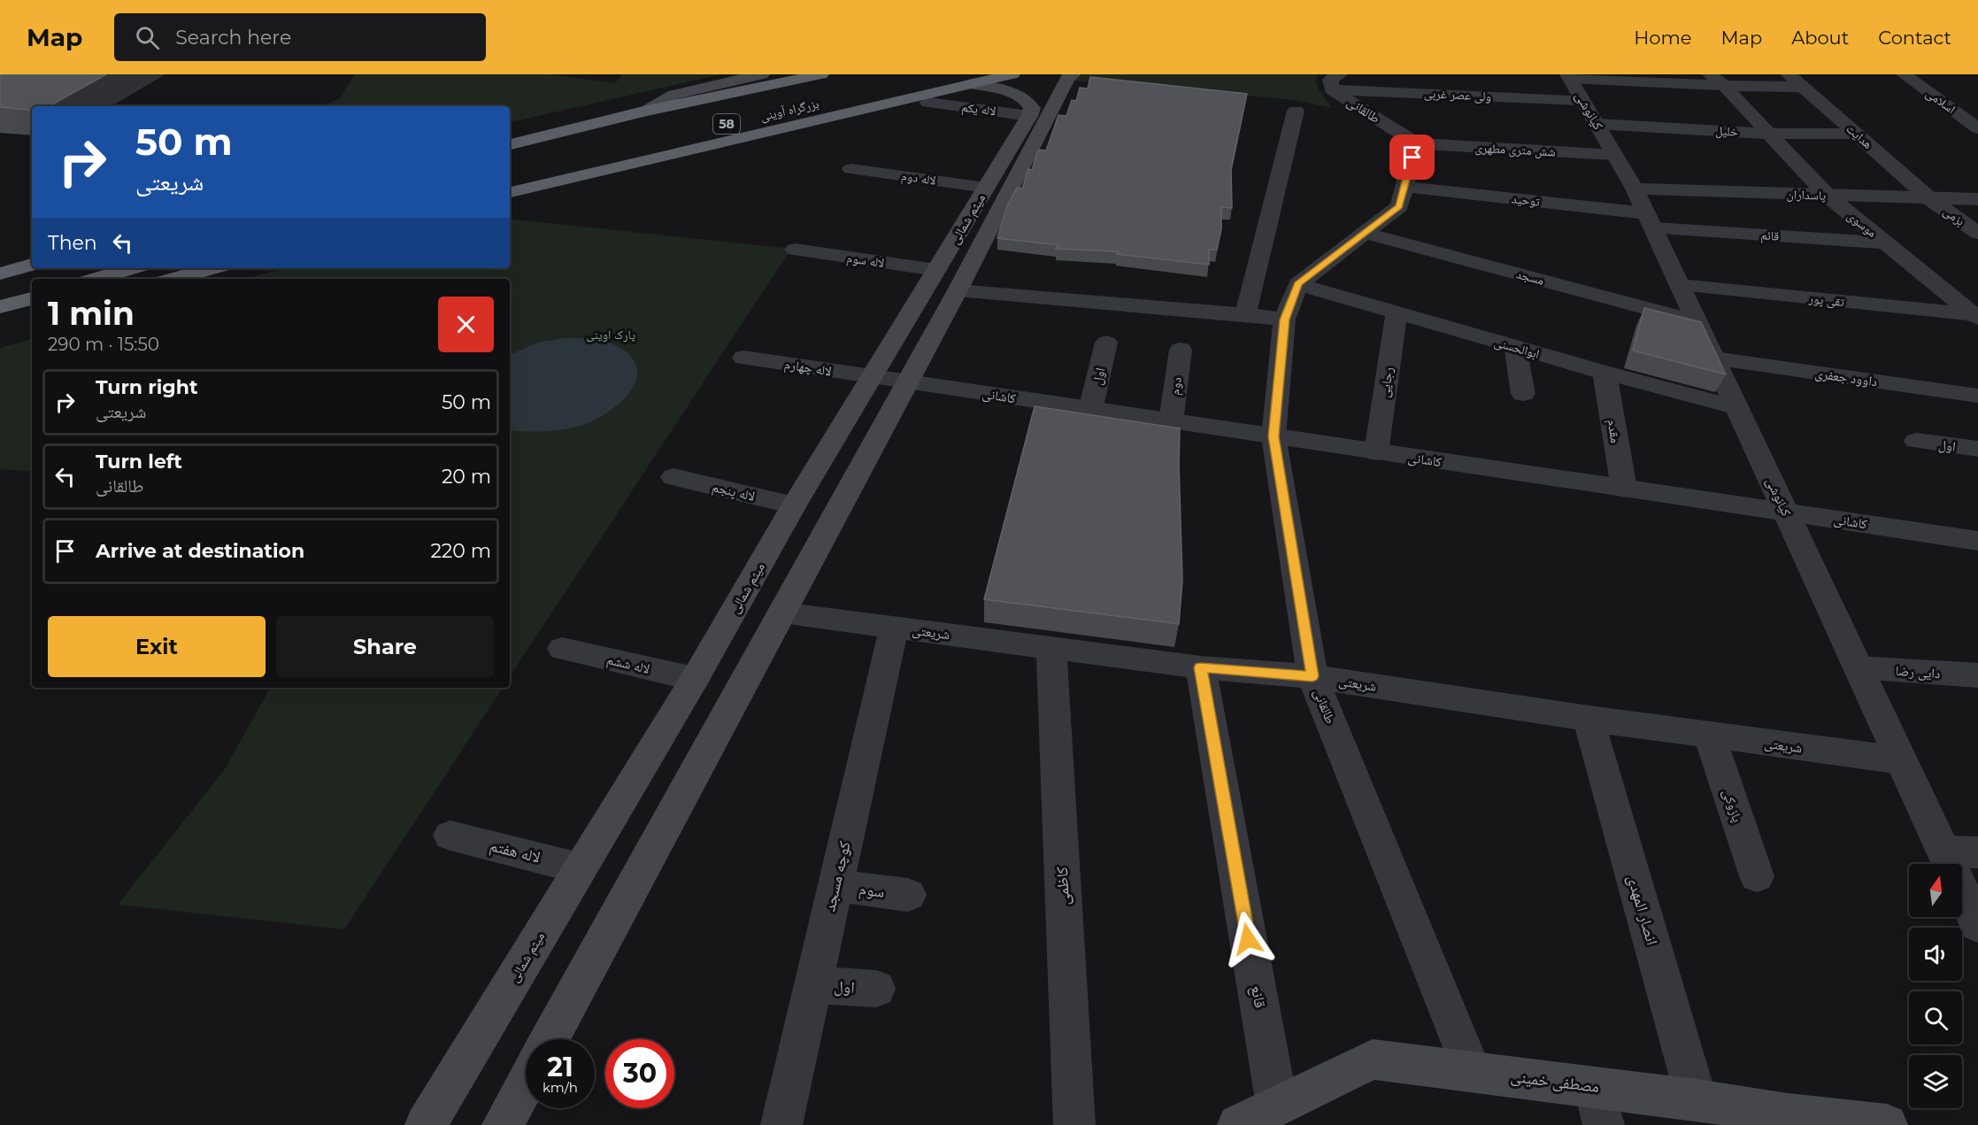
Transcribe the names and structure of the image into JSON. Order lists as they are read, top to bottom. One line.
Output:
{"streets":{"highway":["بزرگراه آوینی","58"],"main road":["میثم شمالی","مصطفی خمینی"],"street":["ولی عصر غربی","اسلامی","لاله یکم","طالقانی","کیانوشی","خلیل","هدایت","شش متری مطهری","لاله دوم","پاسداران","توحید","بزمی","موسوی","قائم","لاله سوم","مسجد","تقی پور","ابوالحسنی","لاله چهارم","اول","داوود جعفری","رجایی","دوم","کاشانی","مقدم","لاله پنجم","شریعتی","لاله ششم","دایی رضا","پازوکی","لاله هفتم","کوچه مسجد","کاظمی","سوم","انصار المهدی","قانع"]},"crossings":[["ولی عصر غربی","طالقانی"],["ولی عصر غربی","کیانوشی"],["لاله یکم","میثم شمالی"],["طالقانی","شش متری مطهری"],["طالقانی","ابوالحسنی"],["طالقانی","کاشانی"],["طالقانی","شریعتی"],["طالقانی","مصطفی خمینی"],["کیانوشی","خلیل"],["کیانوشی","شش متری مطهری"],["کیانوشی","پاسداران"],["کیانوشی","توحید"],["کیانوشی","قائم"],["کیانوشی","مسجد"],["کیانوشی","تقی پور"],["کیانوشی","ابوالحسنی"],["کیانوشی","داوود جعفری"],["کیانوشی","کاشانی"],["کیانوشی","شریعتی"],["کیانوشی","دایی رضا"],["خلیل","هدایت"],["خلیل","موسوی"],["هدایت","پاسداران"],["هدایت","بزمی"],["لاله دوم","میثم شمالی"],["پاسداران","توحید"],["پاسداران","بزمی"],["پاسداران","موسوی"],["پاسداران","قائم"],["توحید","قائم"],["میثم شمالی","لاله سوم"],["میثم شمالی","لاله چهارم"],["میثم شمالی","کاشانی"],["میثم شمالی","لاله پنجم"],["میثم شمالی","شریعتی"],["میثم شمالی","لاله ششم"],["میثم شمالی","لاله هفتم"],["موسوی","قائم"],["موسوی","تقی پور"],["ابوالحسنی","رجایی"],["ابوالحسنی","مقدم"],["لاله چهارم","کاشانی"],["اول","کاشانی"],["اول","کوچه مسجد"],["رجایی","کاشانی"],["دوم","کاشانی"],["کاشانی","مقدم"],["شریعتی","پازوکی"],["شریعتی","کوچه مسجد"],["شریعتی","کاظمی"],["شریعتی","انصار المهدی"],["شریعتی","قانع"],["کوچه مسجد","سوم"],["انصار المهدی","مصطفی خمینی"],["قانع","مصطفی خمینی"]],"parks":["پارک اوینی"],"north":"top","page":{"header":"Map","search":"Search here","nav":["Home","Map","About","Contact"],"turn":["50 m","شریعتی"],"then":"Then","heading":["1 min","290 m · 15:50"],"list":[{"name":"Turn right","note":"شریعتی","value":"50 m"},{"name":"Turn left","note":"طالقانی","value":"20 m"},{"name":"Arrive at destination","value":"220 m"}],"buttons":["Exit","Share"],"speed":"21 km/h","limit":"30"}}
